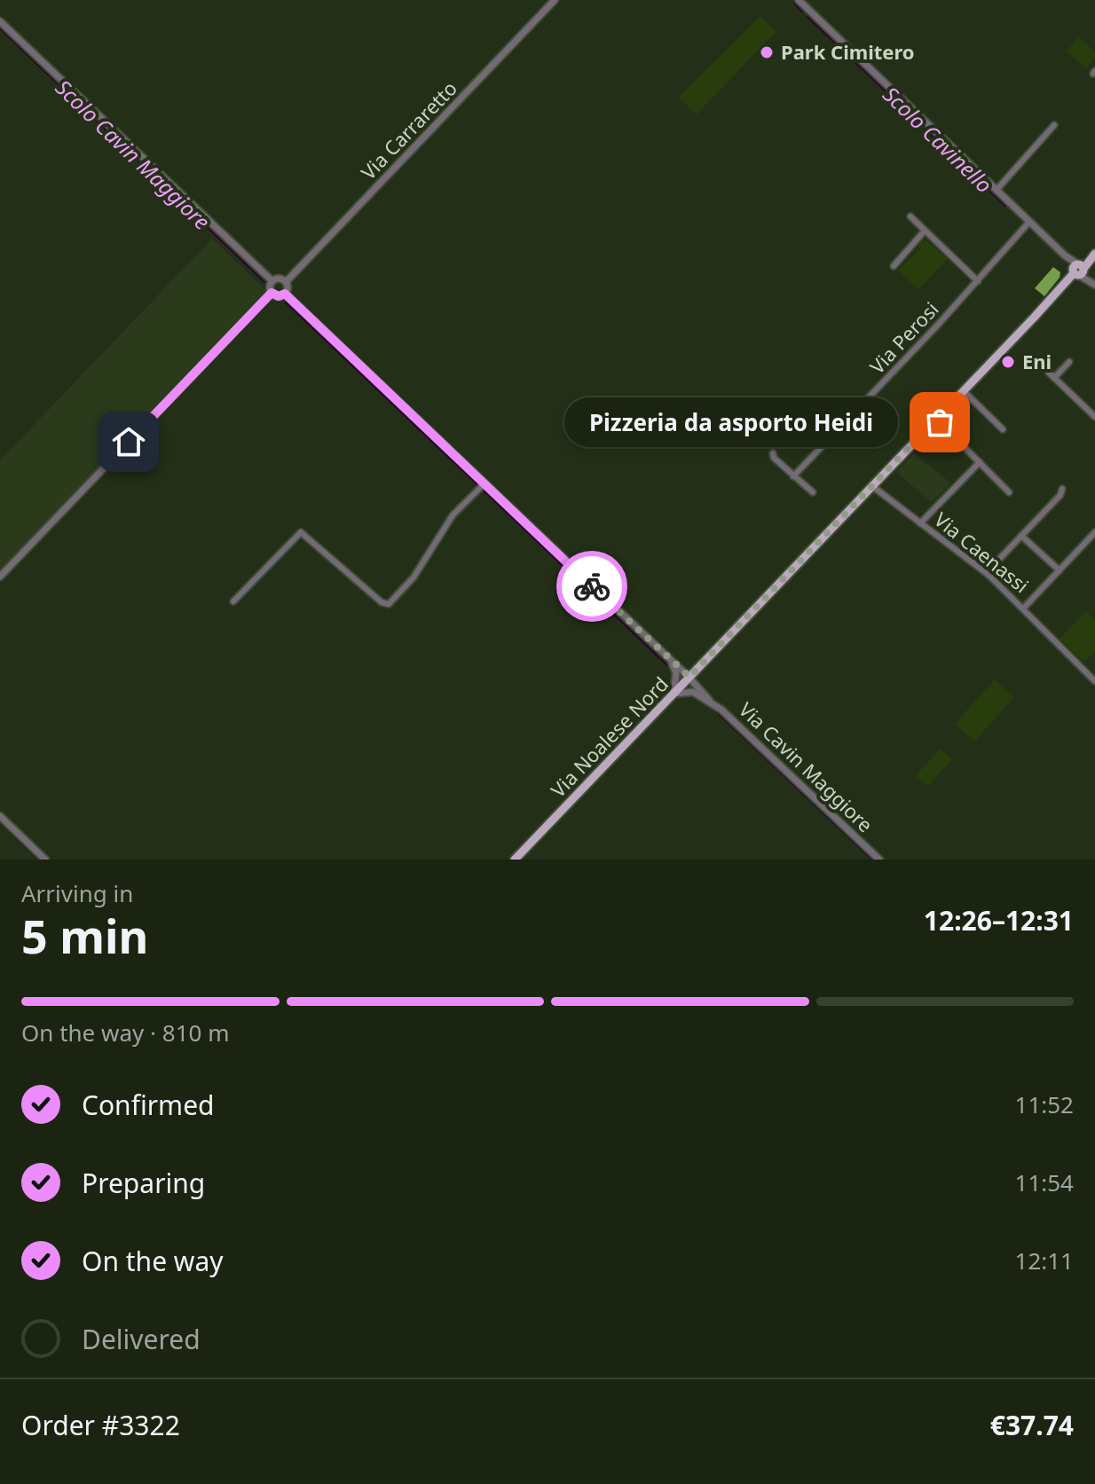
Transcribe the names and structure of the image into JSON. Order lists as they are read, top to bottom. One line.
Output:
{"streets":{"main road":["Via Noalese Nord"],"street":["Via Carraretto","Via Perosi","Via Caenassi","Via Cavin Maggiore"]},"crossings":[["Via Carraretto","Via Cavin Maggiore"],["Via Caenassi","Via Noalese Nord"],["Via Noalese Nord","Via Cavin Maggiore"]],"water":["Scolo Cavinello","Scolo Cavin Maggiore"],"places":["Park Cimitero","Eni","Pizzeria da asporto Heidi"],"page":{"bubble":"Pizzeria da asporto Heidi","heading":["5 min","Arriving in","12:26–12:31"],"panel":["Order #3322","€37.74"],"bar":"On the way · 810 m","list":[["Confirmed","11:52"],["Preparing","11:54"],["On the way","12:11"],"Delivered"]}}
